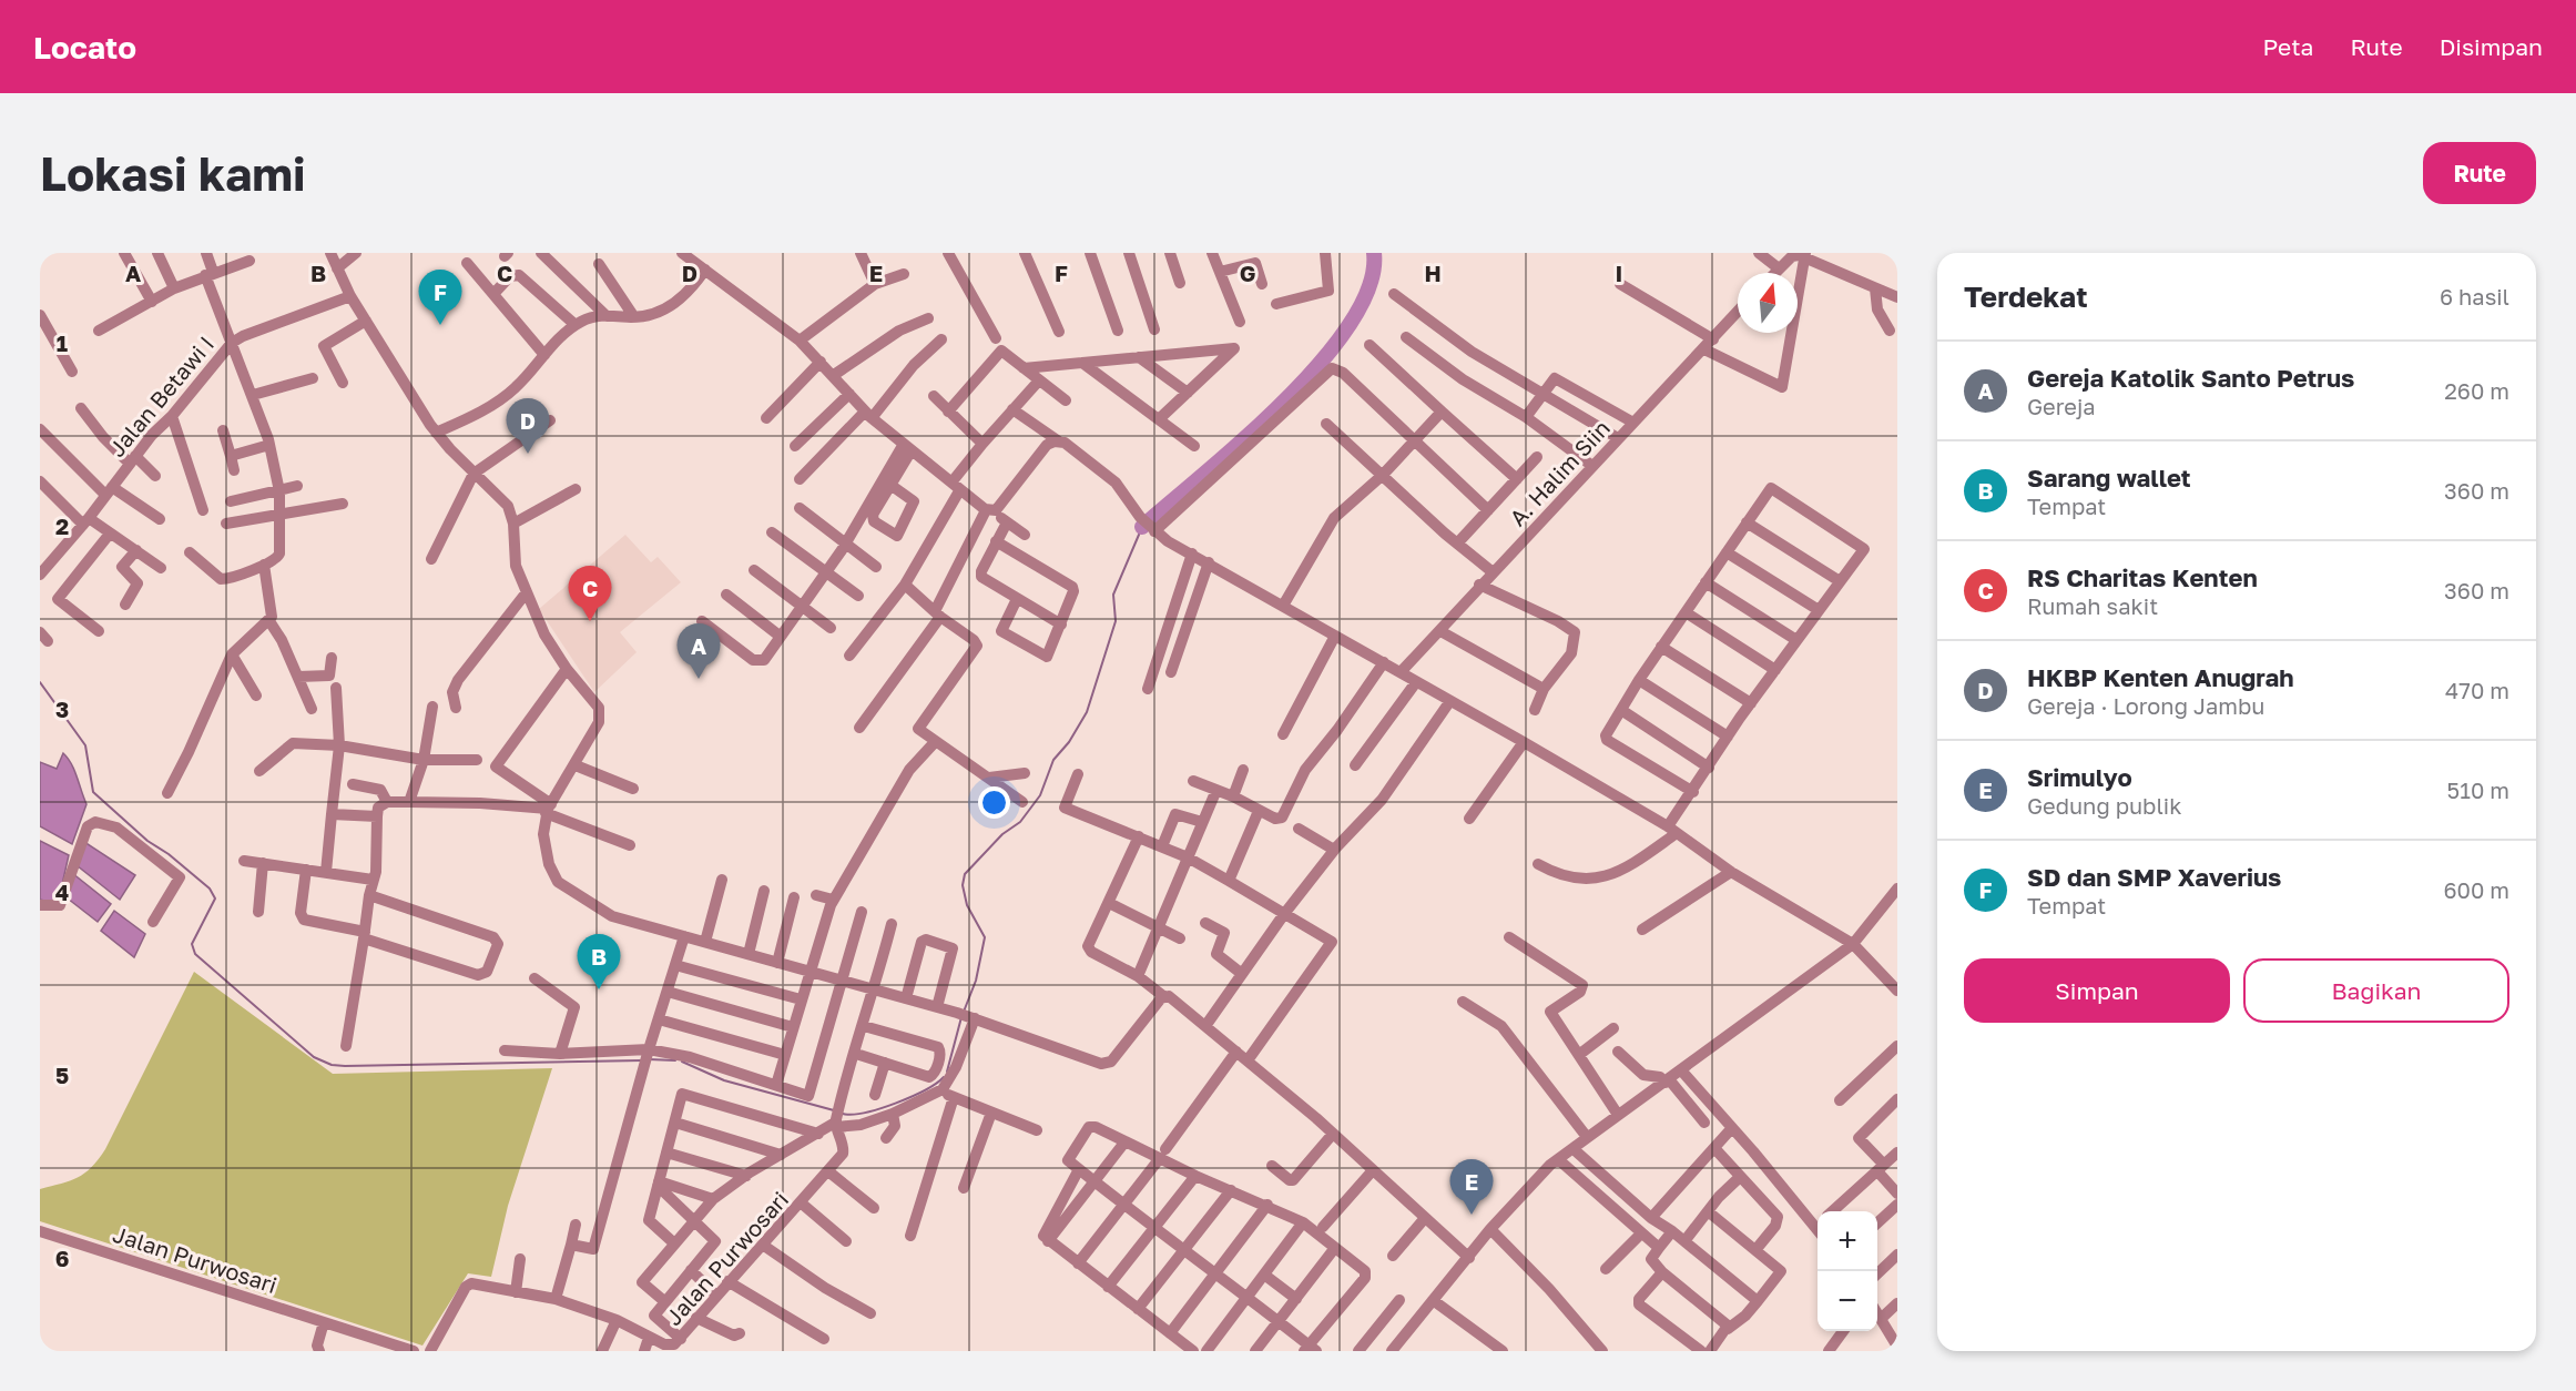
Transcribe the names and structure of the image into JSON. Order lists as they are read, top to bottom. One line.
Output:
{"streets":{"street":["Jalan Betawi I","A. Halim Siin","Jalan Purwosari"]},"north":"top","page":{"header":"Locato","nav":["Peta","Rute","Disimpan"],"buttons":["Rute",["Simpan","Bagikan"]],"title":"Lokasi kami","heading":["Terdekat","6 hasil"],"pins":["F","D","C","A","B","E"],"list":[{"mark":"A","name":"Gereja Katolik Santo Petrus","note":"Gereja","value":"260 m"},{"mark":"B","name":"Sarang wallet","note":"Tempat","value":"360 m"},{"mark":"C","name":"RS Charitas Kenten","note":"Rumah sakit","value":"360 m"},{"mark":"D","name":"HKBP Kenten Anugrah","note":"Gereja · Lorong Jambu","value":"470 m"},{"mark":"E","name":"Srimulyo","note":"Gedung publik","value":"510 m"},{"mark":"F","name":"SD dan SMP Xaverius","note":"Tempat","value":"600 m"}],"map_buttons":["+","−"]},"grid":{"columns":["A","B","C","D","E","F","G","H","I"],"rows":["1","2","3","4","5","6"]}}
